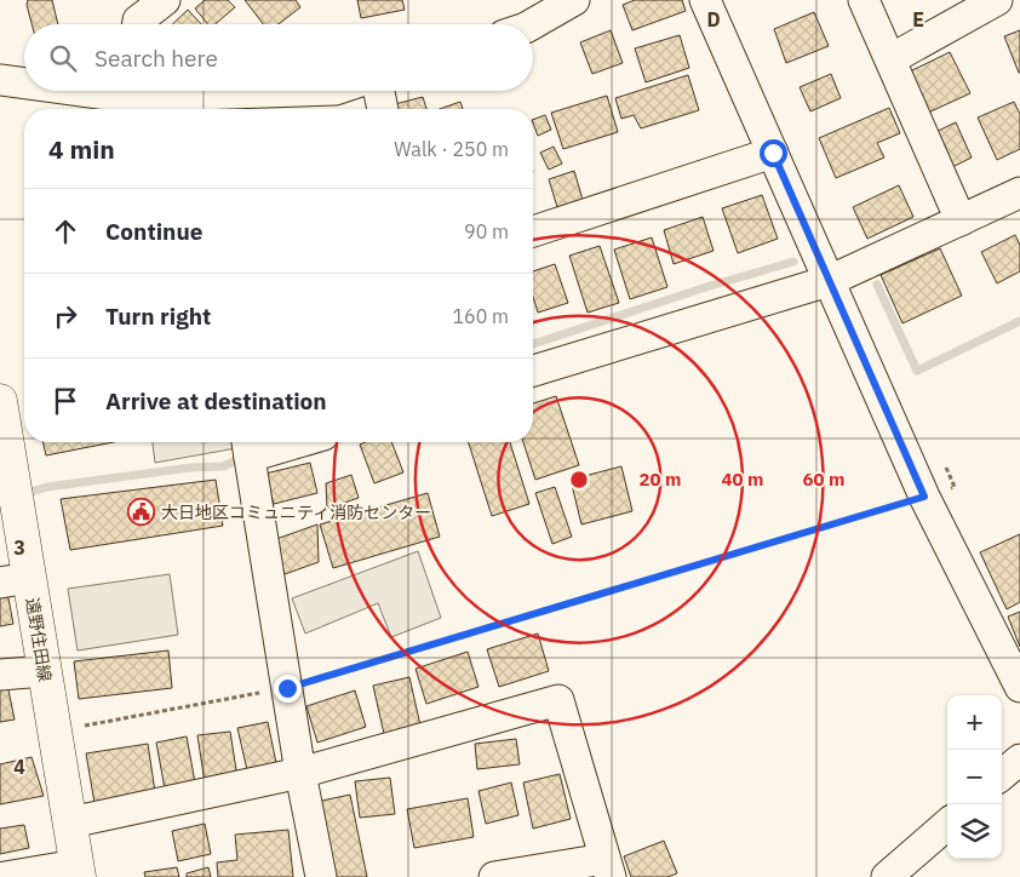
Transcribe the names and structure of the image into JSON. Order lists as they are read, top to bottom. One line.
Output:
{"streets":{"main road":["遠野住田線"]},"places":{"public building":["大日地区コミュニティ消防センター"]},"page":{"search":"Search here","heading":["4 min","Walk · 250 m"],"list":[["Continue","90 m"],["Turn right","160 m"],"Arrive at destination"],"map_buttons":["+","−"]},"grid":{"columns":["D","E"],"rows":["3","4"]},"rings":["20 m","40 m","60 m"]}
